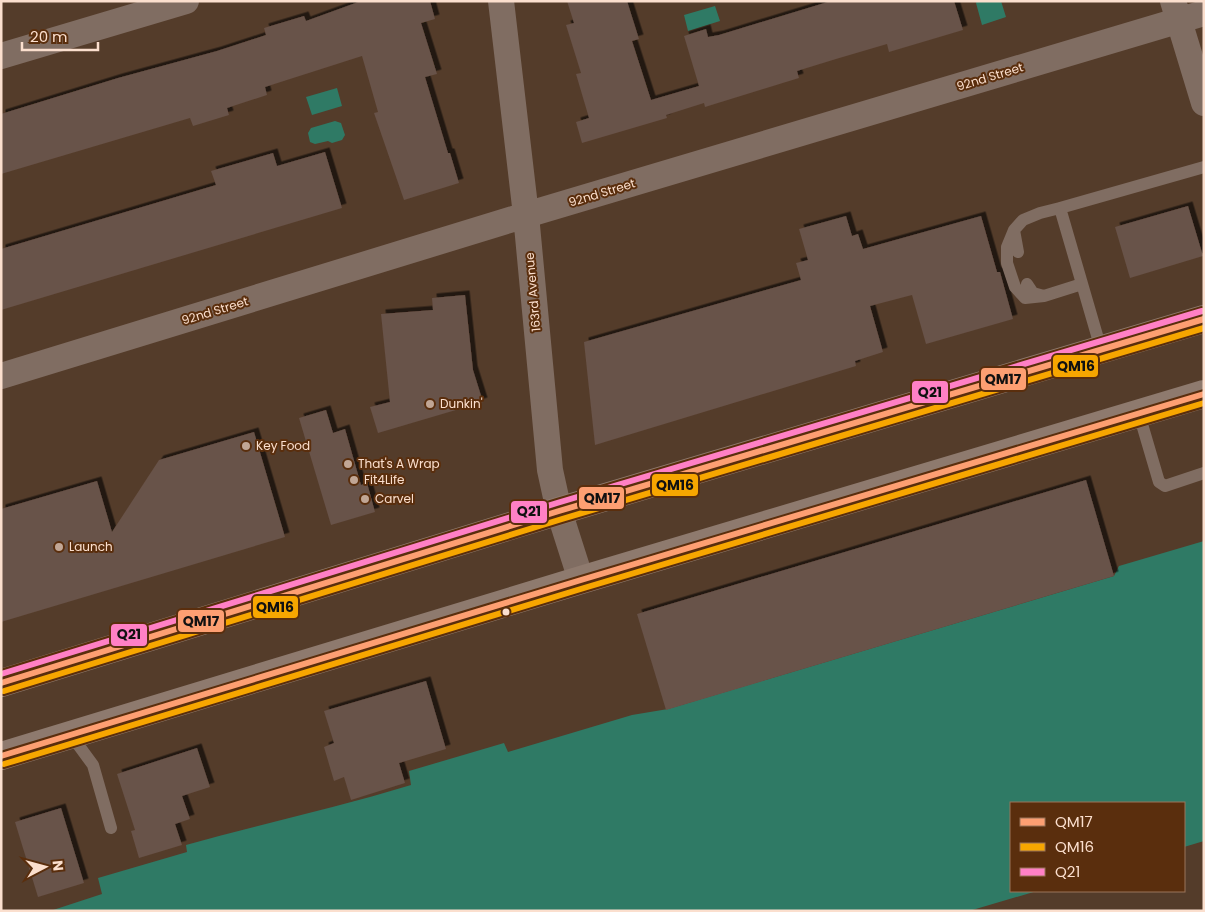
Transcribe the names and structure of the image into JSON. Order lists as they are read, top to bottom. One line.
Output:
{"streets":{"street":["92nd Street","163rd Avenue"]},"crossings":[["92nd Street","163rd Avenue"]],"places":["Dunkin'","Key Food","That's A Wrap","Fit4Life","Carvel","Launch"],"lines":["transit line Q21","transit line QM17","transit line QM16"],"legend":["QM17","QM16","Q21"],"scale_bar":"20 m","north":"right"}
